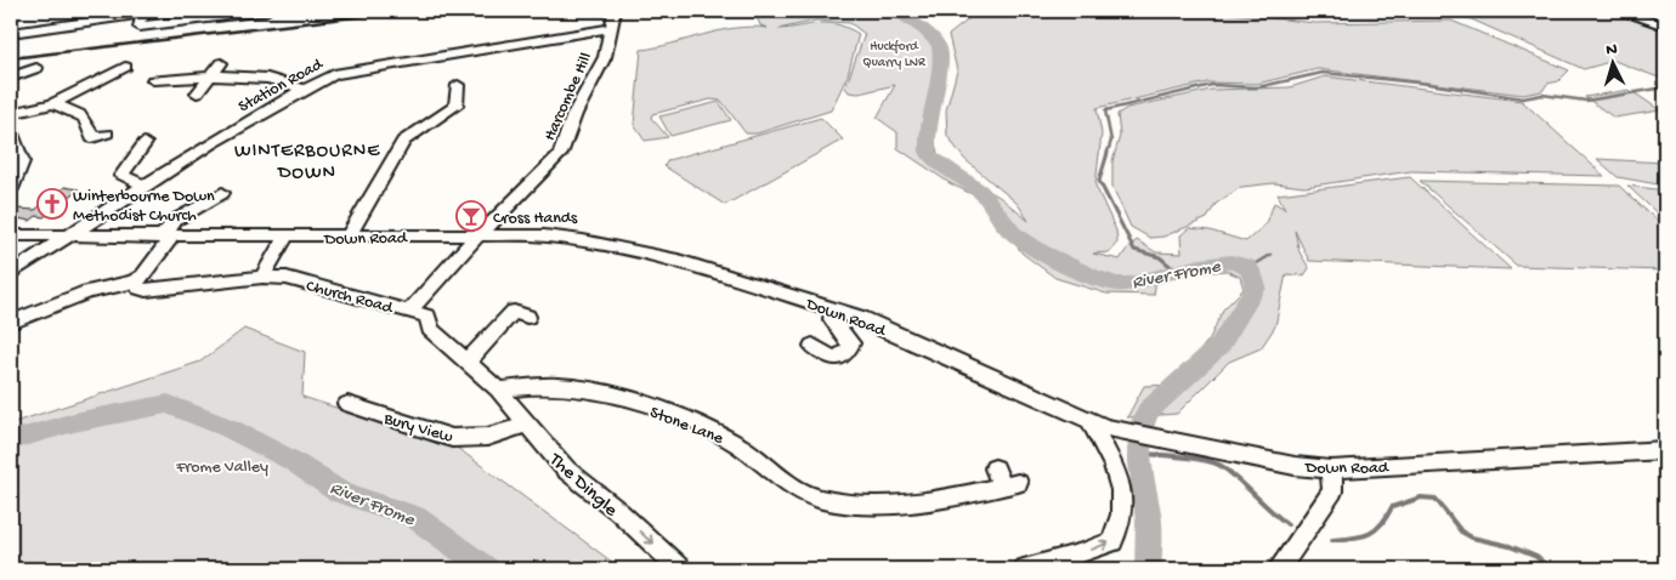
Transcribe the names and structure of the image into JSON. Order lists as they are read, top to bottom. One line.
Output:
{"streets":{"street":["Station Road","Harcombe Hill","Down Road","Church Road","Stone Lane","Bury View","The Dingle"]},"crossings":[["Station Road","Harcombe Hill"],["Station Road","Down Road"],["Harcombe Hill","Down Road"],["Harcombe Hill","Church Road"],["Down Road","Church Road"],["Stone Lane","The Dingle"],["Bury View","The Dingle"]],"one_way":["The Dingle"],"districts":["WINTERBOURNE DOWN"],"water":["River Frome"],"parks":["Huckford Quarry LNR","Frome Valley"],"places":{"church":["Winterbourne Down Methodist Church"],"bar":["Cross Hands"]},"north":"top"}
